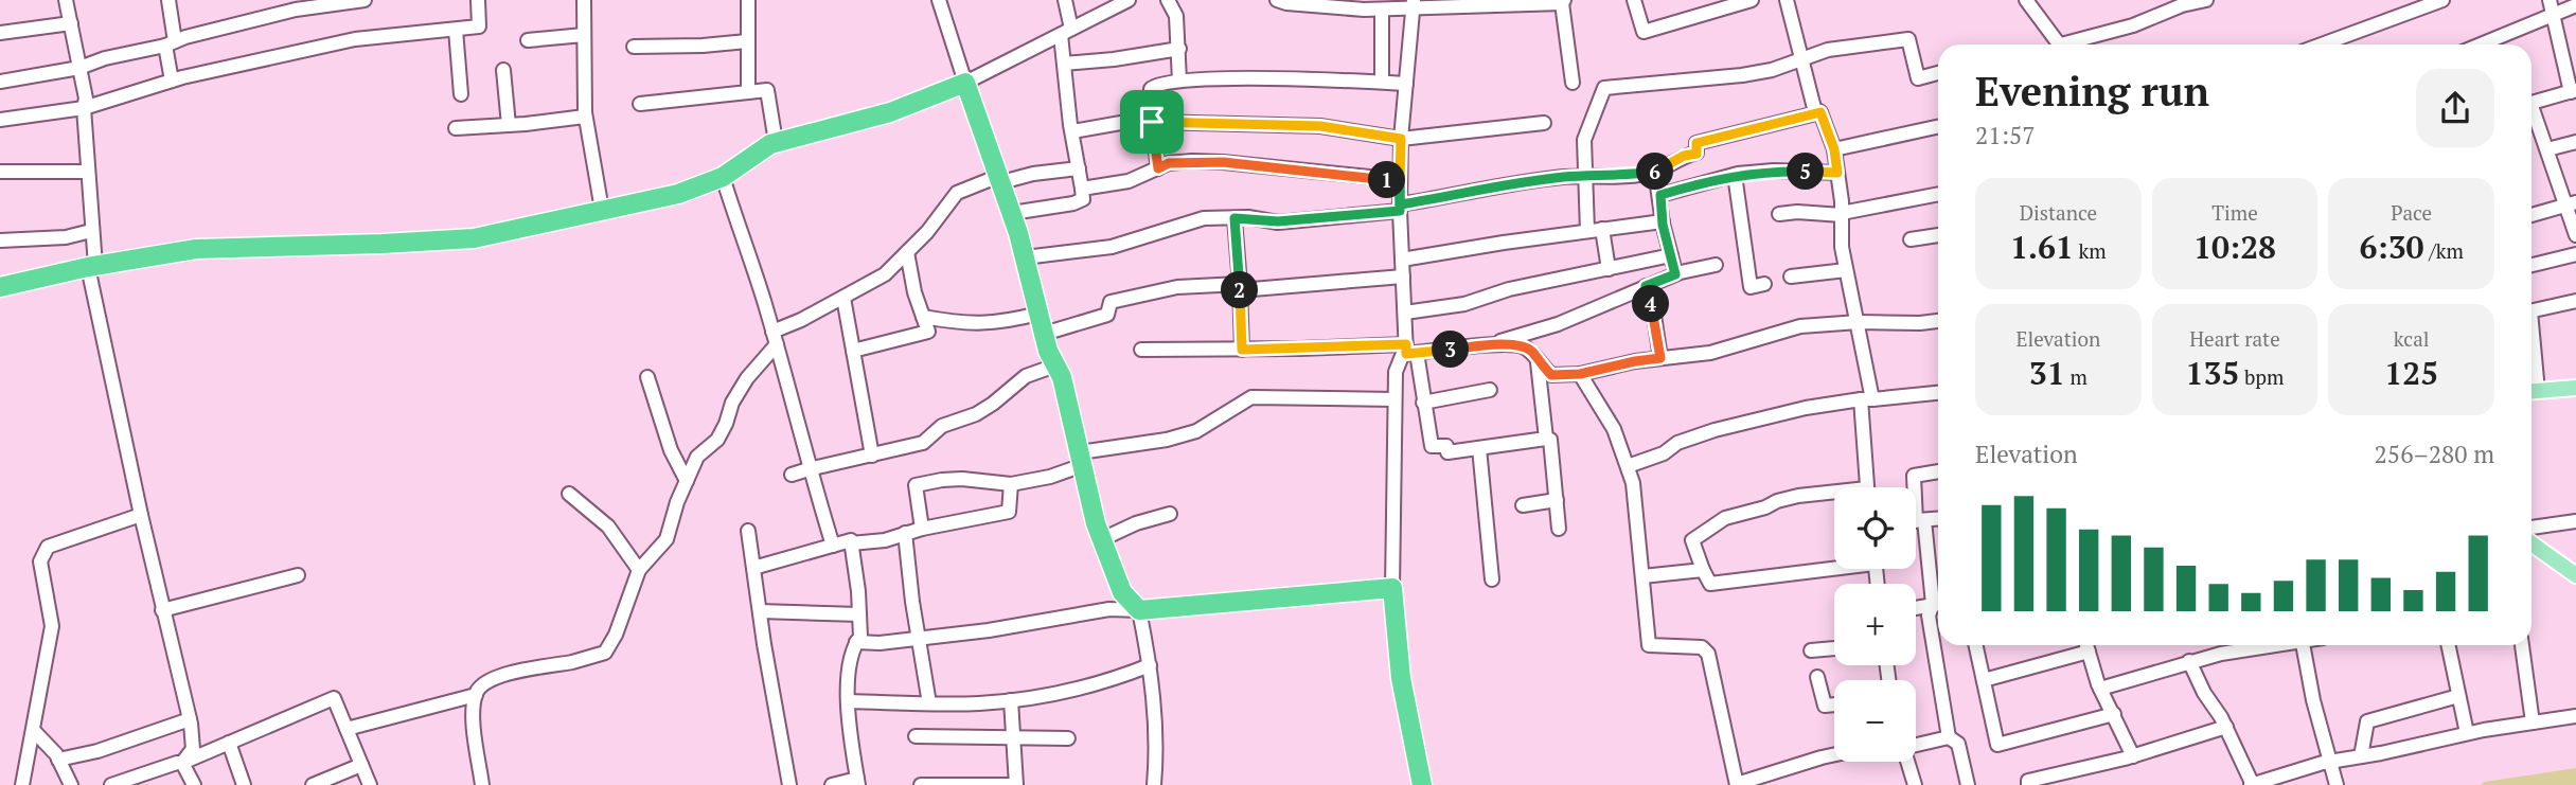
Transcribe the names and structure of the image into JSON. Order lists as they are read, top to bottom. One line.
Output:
{"page":{"heading":["Evening run","21:57"],"pins":["5","6","1","2","4","3"],"stats":[["Distance","1.61 km"],["Time","10:28"],["Pace","6:30 /km"],["Elevation","31 m"],["Heart rate","135 bpm"],["kcal","125"]],"chart":["Elevation","256–280 m"],"map_buttons":["+","−"]}}
